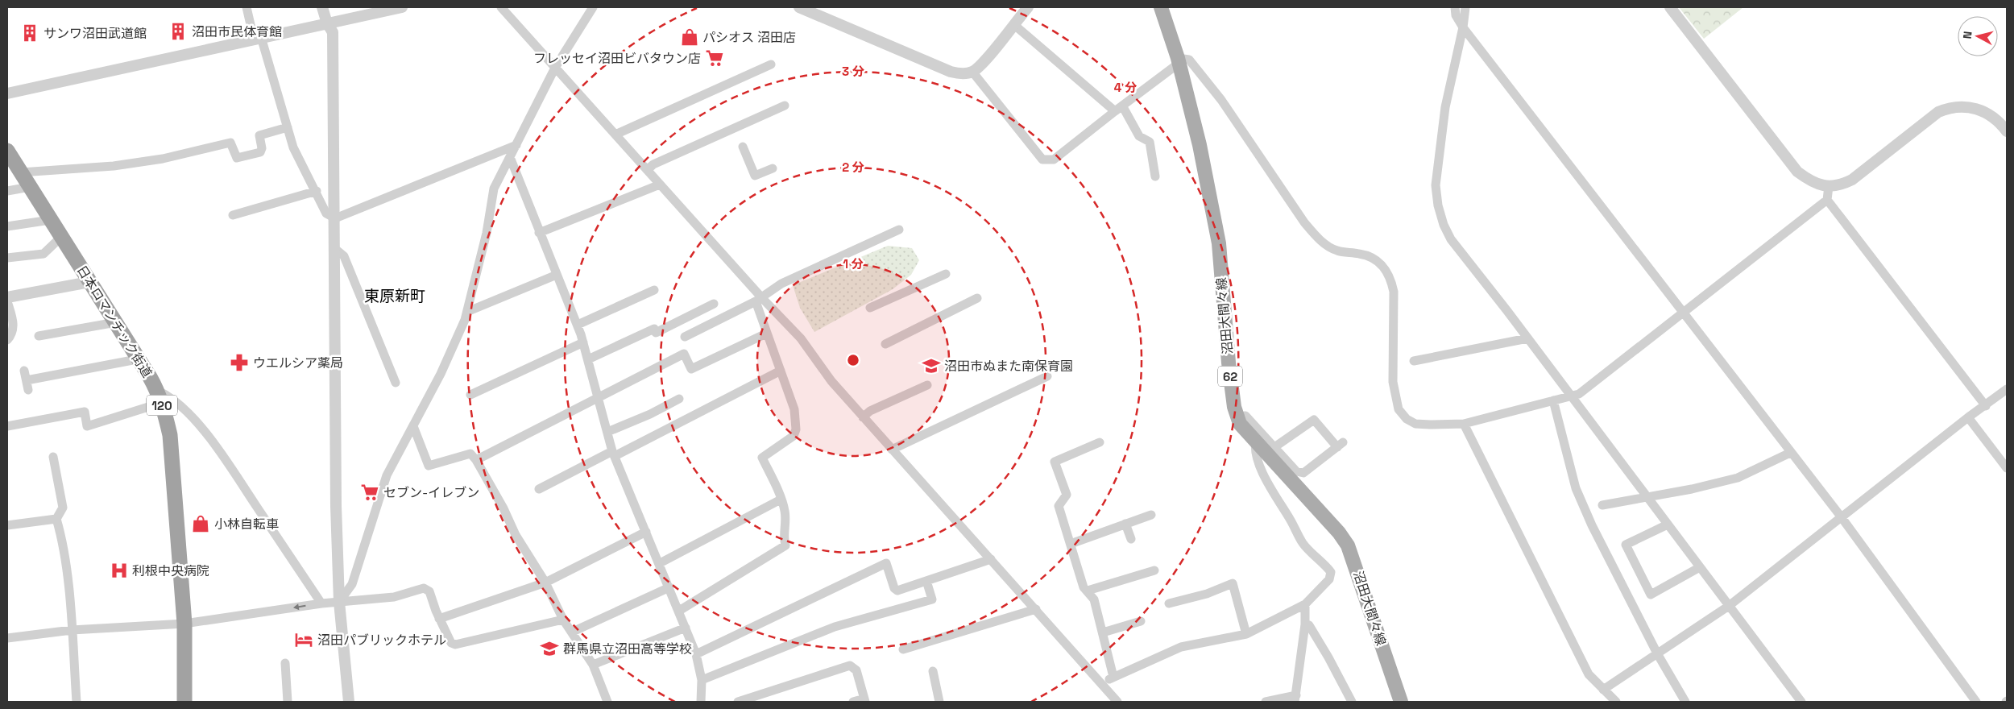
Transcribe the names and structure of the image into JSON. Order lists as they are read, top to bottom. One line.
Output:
{"streets":{"highway":["日本ロマンチック街道","120"],"main road":["沼田大間々線","62"]},"districts":["東原新町"],"places":{"building":["沼田市民体育館","サンワ沼田武道館"],"shop":["パシオス 沼田店","小林自転車"],"supermarket":["フレッセイ沼田ビバタウン店","セブン-イレブン"],"pharmacy":["ウエルシア薬局"],"school or university":["沼田市ぬまた南保育園","群馬県立沼田高等学校"],"hospital":["利根中央病院"],"hotel":["沼田パブリックホテル"]},"north":"left","rings":["3 分","4 分","2 分","1 分"]}
